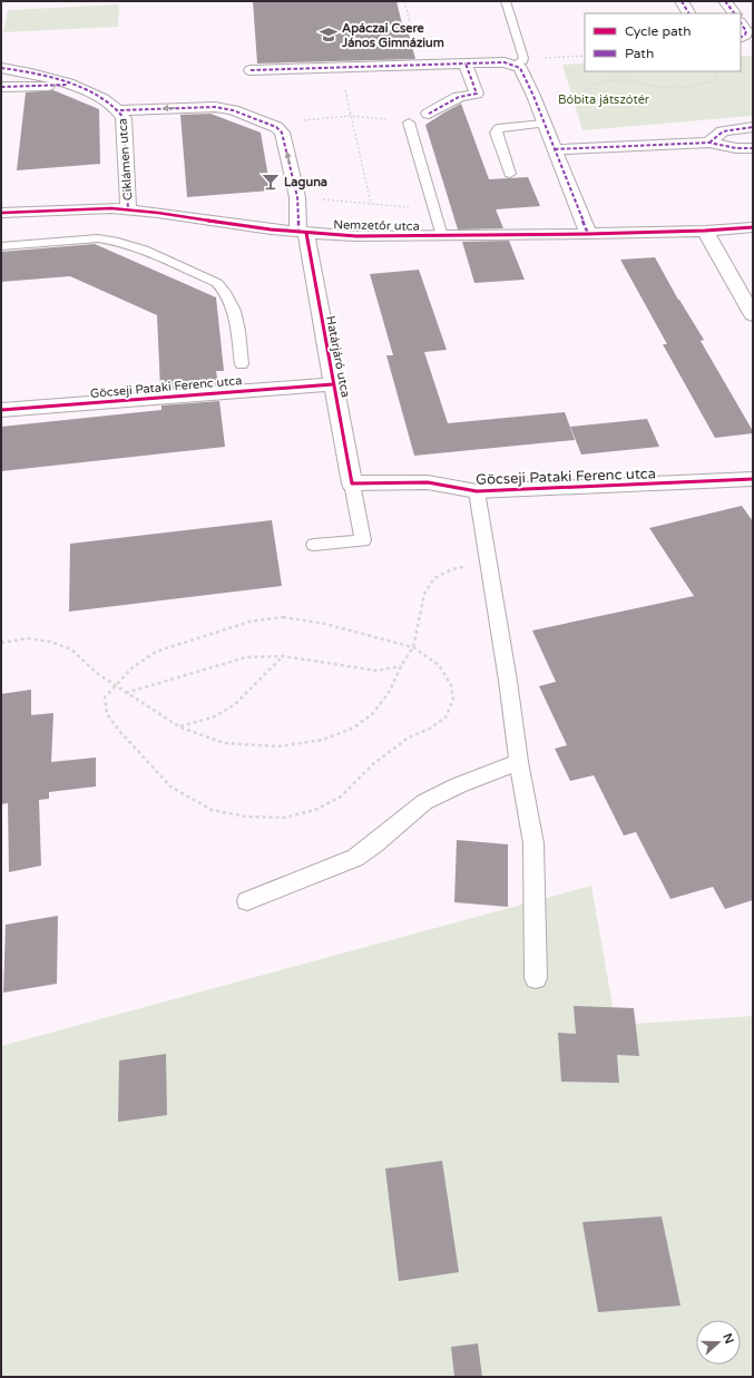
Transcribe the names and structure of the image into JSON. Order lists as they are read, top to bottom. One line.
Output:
{"streets":{"street":["Ciklámen utca","Nemzetőr utca","Határjáró utca","Göcseji Pataki Ferenc utca"]},"crossings":[["Ciklámen utca","Nemzetőr utca"],["Nemzetőr utca","Határjáró utca"],["Határjáró utca","Göcseji Pataki Ferenc utca"]],"parks":["Bóbita játszótér"],"places":{"school or university":["Apáczai Csere János Gimnázium"],"bar":["Laguna"]},"legend":["Cycle path","Path"],"north":"right"}
